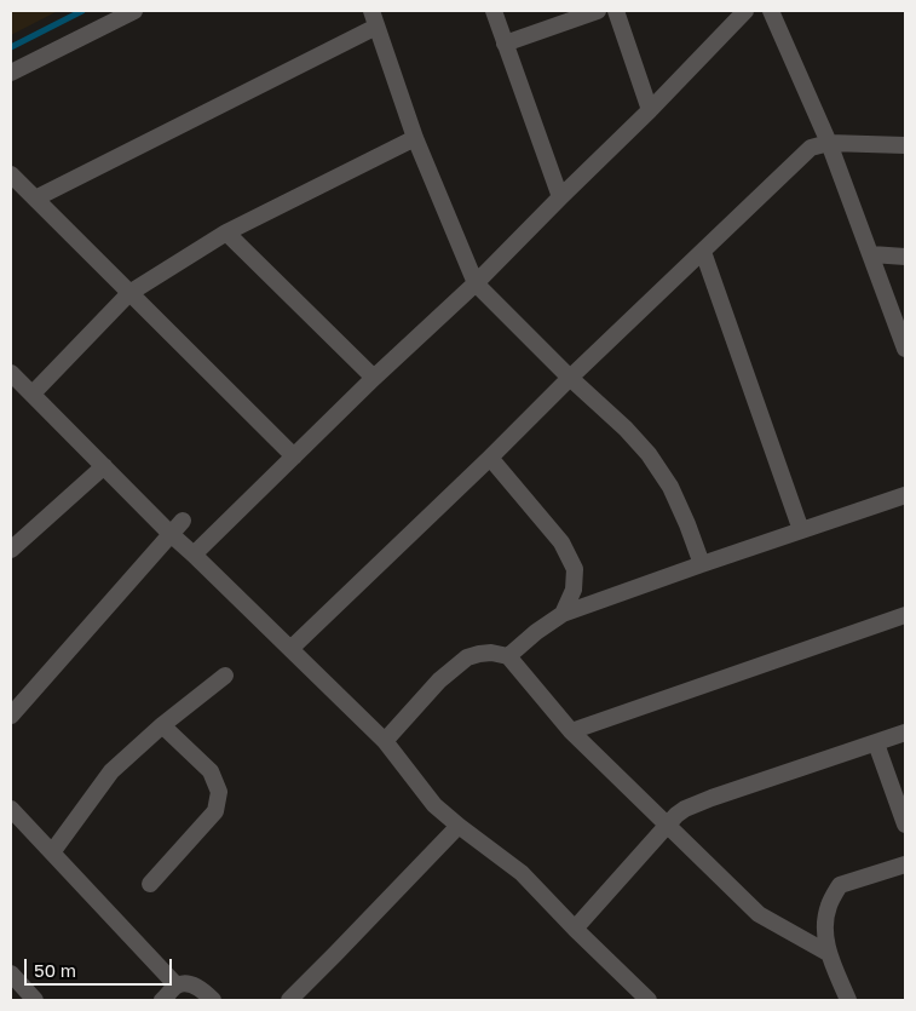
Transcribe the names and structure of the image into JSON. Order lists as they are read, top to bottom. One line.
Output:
{"scale_bar":"50 m"}
